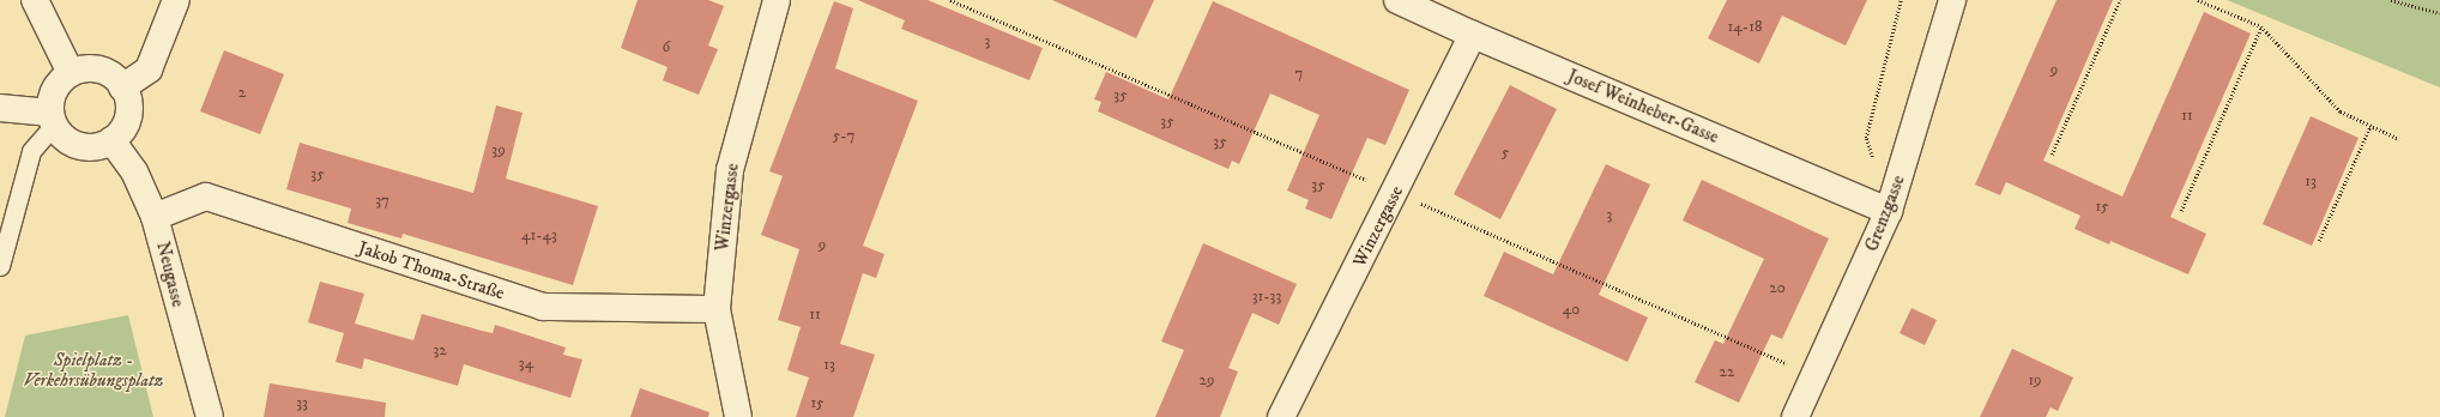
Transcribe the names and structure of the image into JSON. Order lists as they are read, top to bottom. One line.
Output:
{"streets":{"street":["Josef Weinheber-Gasse","Winzergasse","Grenzgasse","Jakob Thoma-Straße","Neugasse"]},"crossings":[["Josef Weinheber-Gasse","Winzergasse"],["Josef Weinheber-Gasse","Grenzgasse"],["Winzergasse","Jakob Thoma-Straße"],["Jakob Thoma-Straße","Neugasse"]],"parks":["Spielplatz - Verkehrsübungsplatz"],"house_numbers":["14-18","3","6","9","7","2","35","11","35","5-7","35","39","5","35","13","35","37","15","3","41-43","9","20","31-33","40","11","32","34","13","22","29","19","33","15"]}
